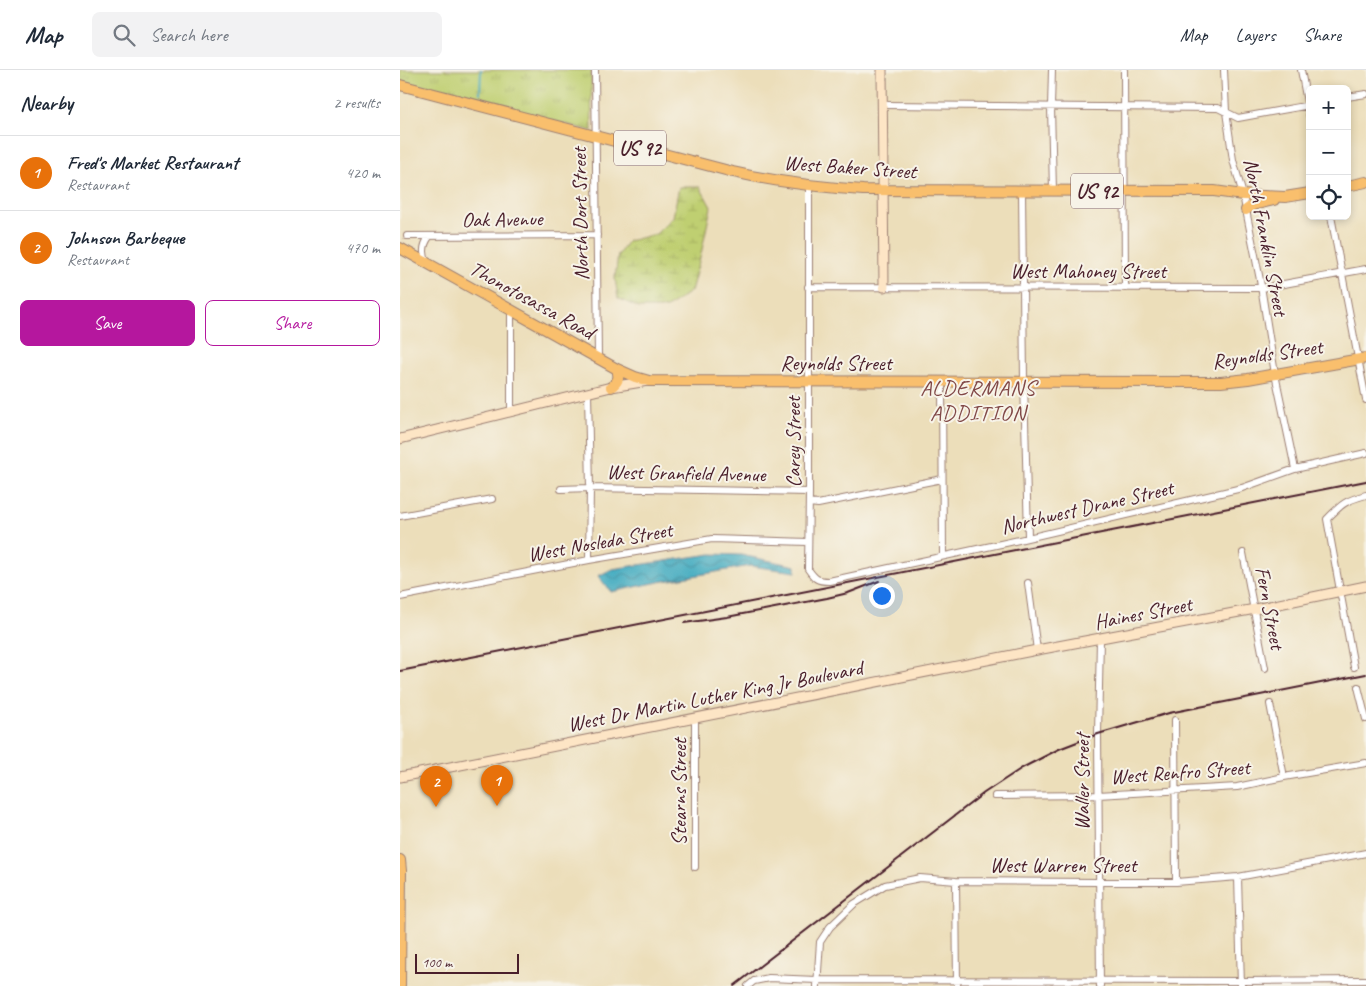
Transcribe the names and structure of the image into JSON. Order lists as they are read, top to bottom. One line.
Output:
{"streets":{"main road":["US 92","West Baker Street","Thonotosassa Road","Reynolds Street"],"street":["North Dort Street","Oak Avenue","North Franklin Street","West Mahoney Street","Carey Street","West Granfield Avenue","Northwest Drane Street","West Nosleda Street","Fern Street","Haines Street","West Dr Martin Luther King Jr Boulevard","West Renfro Street","Waller Street","Stearns Street","West Warren Street"]},"crossings":[["US 92","West Baker Street"],["US 92","North Franklin Street"],["West Baker Street","North Dort Street"],["West Baker Street","North Franklin Street"],["West Baker Street","Carey Street"],["North Dort Street","Oak Avenue"],["North Dort Street","Thonotosassa Road"],["North Franklin Street","West Mahoney Street"],["North Franklin Street","Reynolds Street"],["North Franklin Street","Northwest Drane Street"],["West Mahoney Street","Carey Street"],["Thonotosassa Road","Reynolds Street"],["Reynolds Street","Carey Street"],["Carey Street","West Granfield Avenue"],["Carey Street","Northwest Drane Street"],["Carey Street","West Nosleda Street"],["Fern Street","Haines Street"],["Haines Street","West Dr Martin Luther King Jr Boulevard"],["Haines Street","Waller Street"],["West Dr Martin Luther King Jr Boulevard","Stearns Street"],["West Renfro Street","Waller Street"],["Waller Street","West Warren Street"]],"districts":["ALDERMANS ADDITION"],"scale_bar":"100 m","page":{"header":"Map","search":"Search here","nav":["Map","Layers","Share"],"heading":["Nearby","2 results"],"map_buttons":["+","−"],"list":[{"mark":"1","name":"Fred's Market Restaurant","note":"Restaurant","value":"420 m"},{"mark":"2","name":"Johnson Barbeque","note":"Restaurant","value":"470 m"}],"buttons":["Save","Share"],"pins":["1","2"],"scale":"100 m"}}
